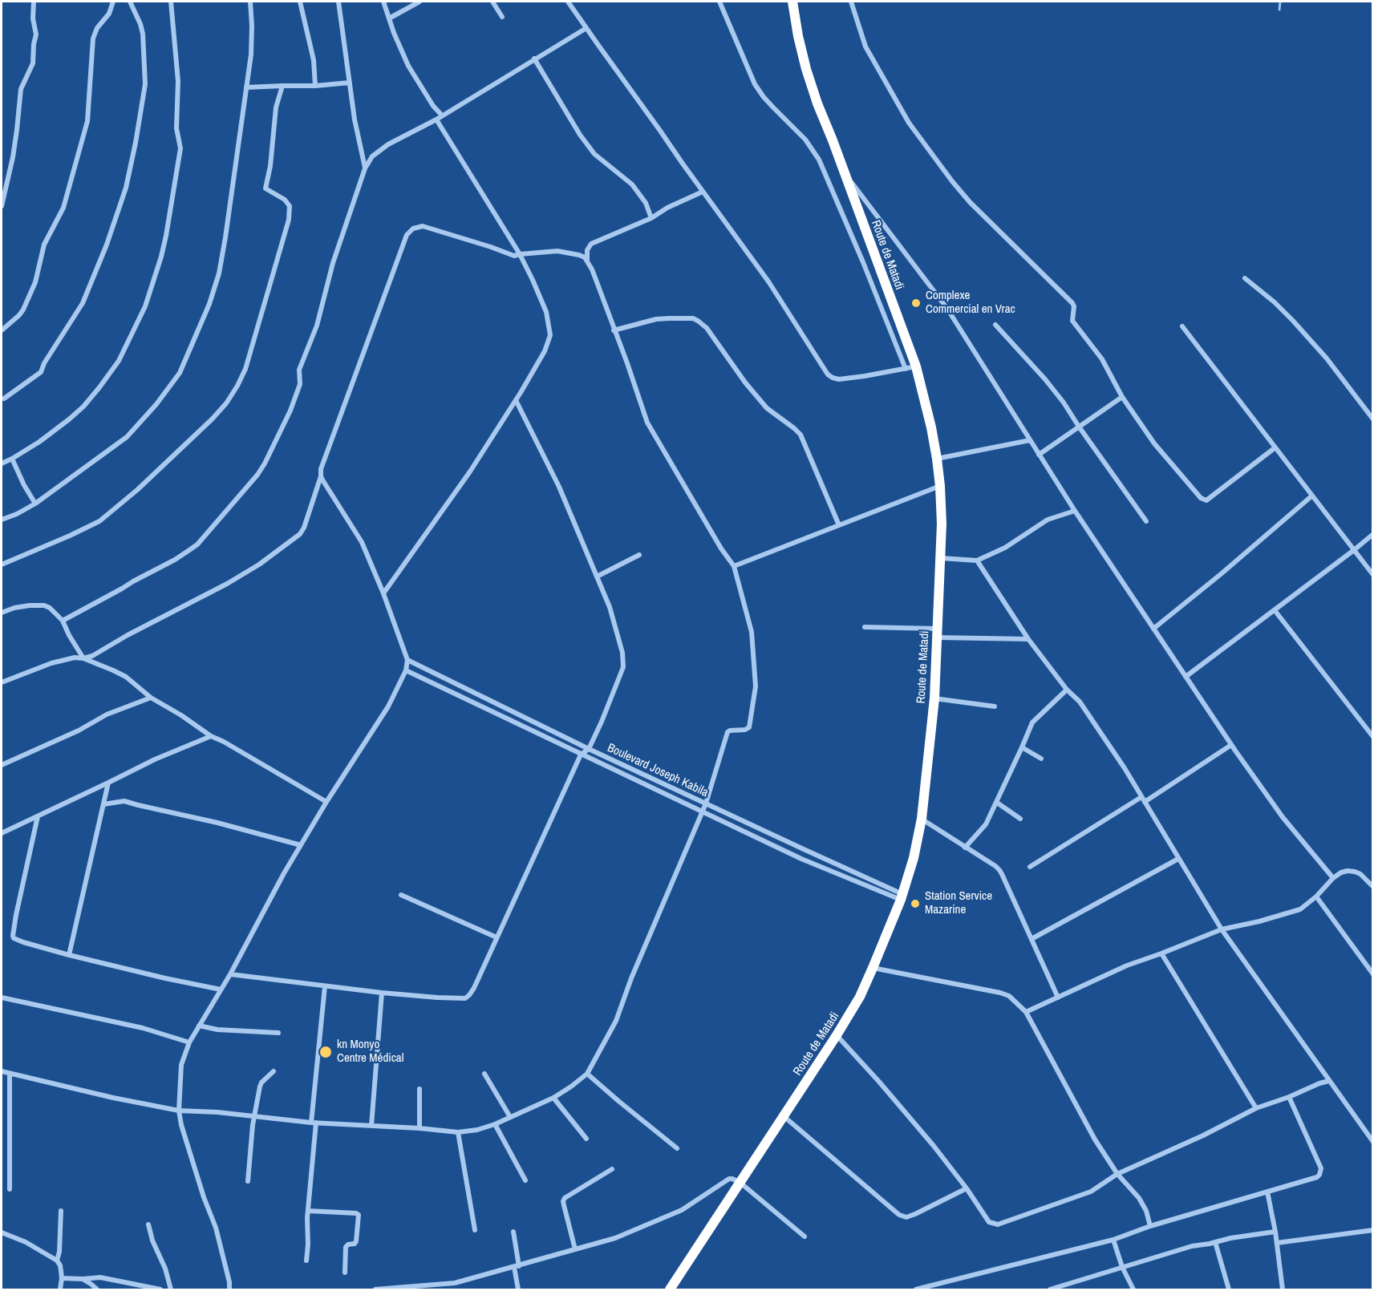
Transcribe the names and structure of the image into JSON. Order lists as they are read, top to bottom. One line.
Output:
{"streets":{"highway":["Route de Matadi"],"street":["Boulevard Joseph Kabila"]},"crossings":[["Route de Matadi","Boulevard Joseph Kabila"]],"places":["Complexe Commercial en Vrac","Station Service Mazarine","kn Monyo Centre Médical"]}
